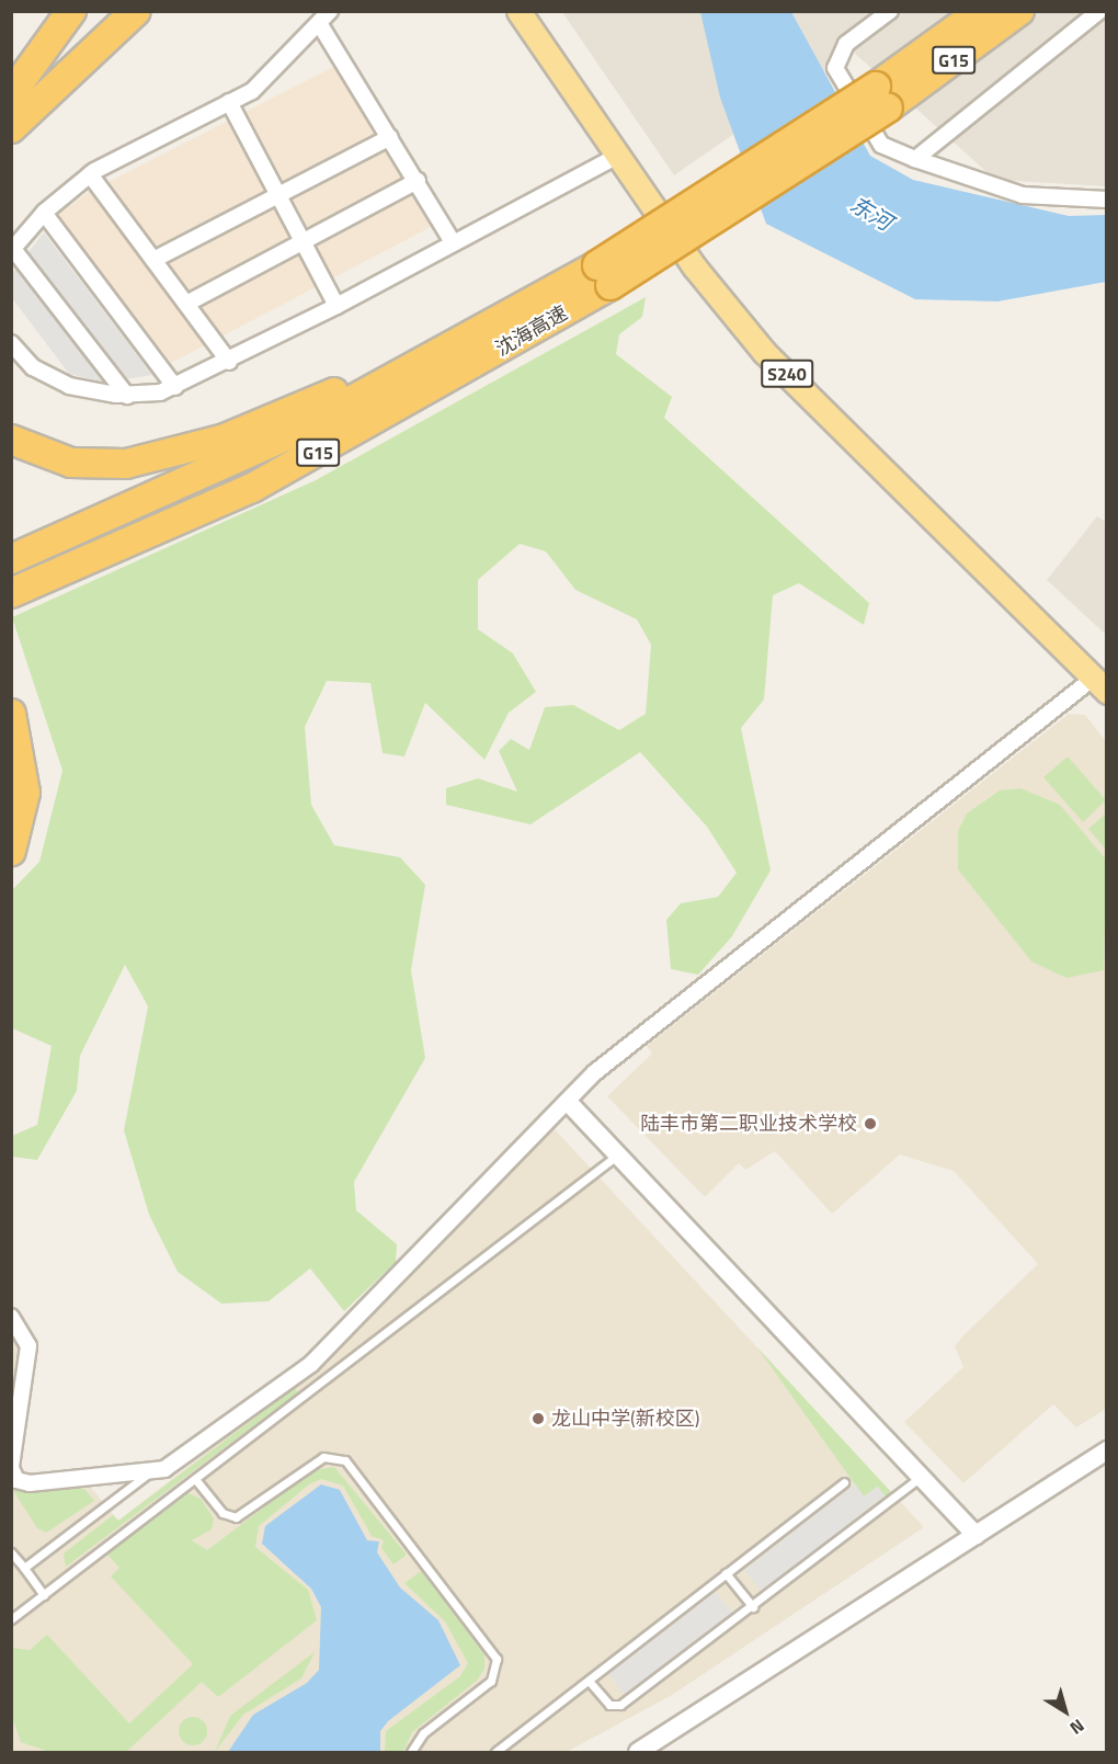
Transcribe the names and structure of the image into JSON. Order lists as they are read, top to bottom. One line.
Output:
{"streets":{"highway":["G15","沈海高速"],"main road":["S240"]},"water":["东河"],"places":["陆丰市第二职业技术学校","龙山中学(新校区)"],"north":"bottom right"}
